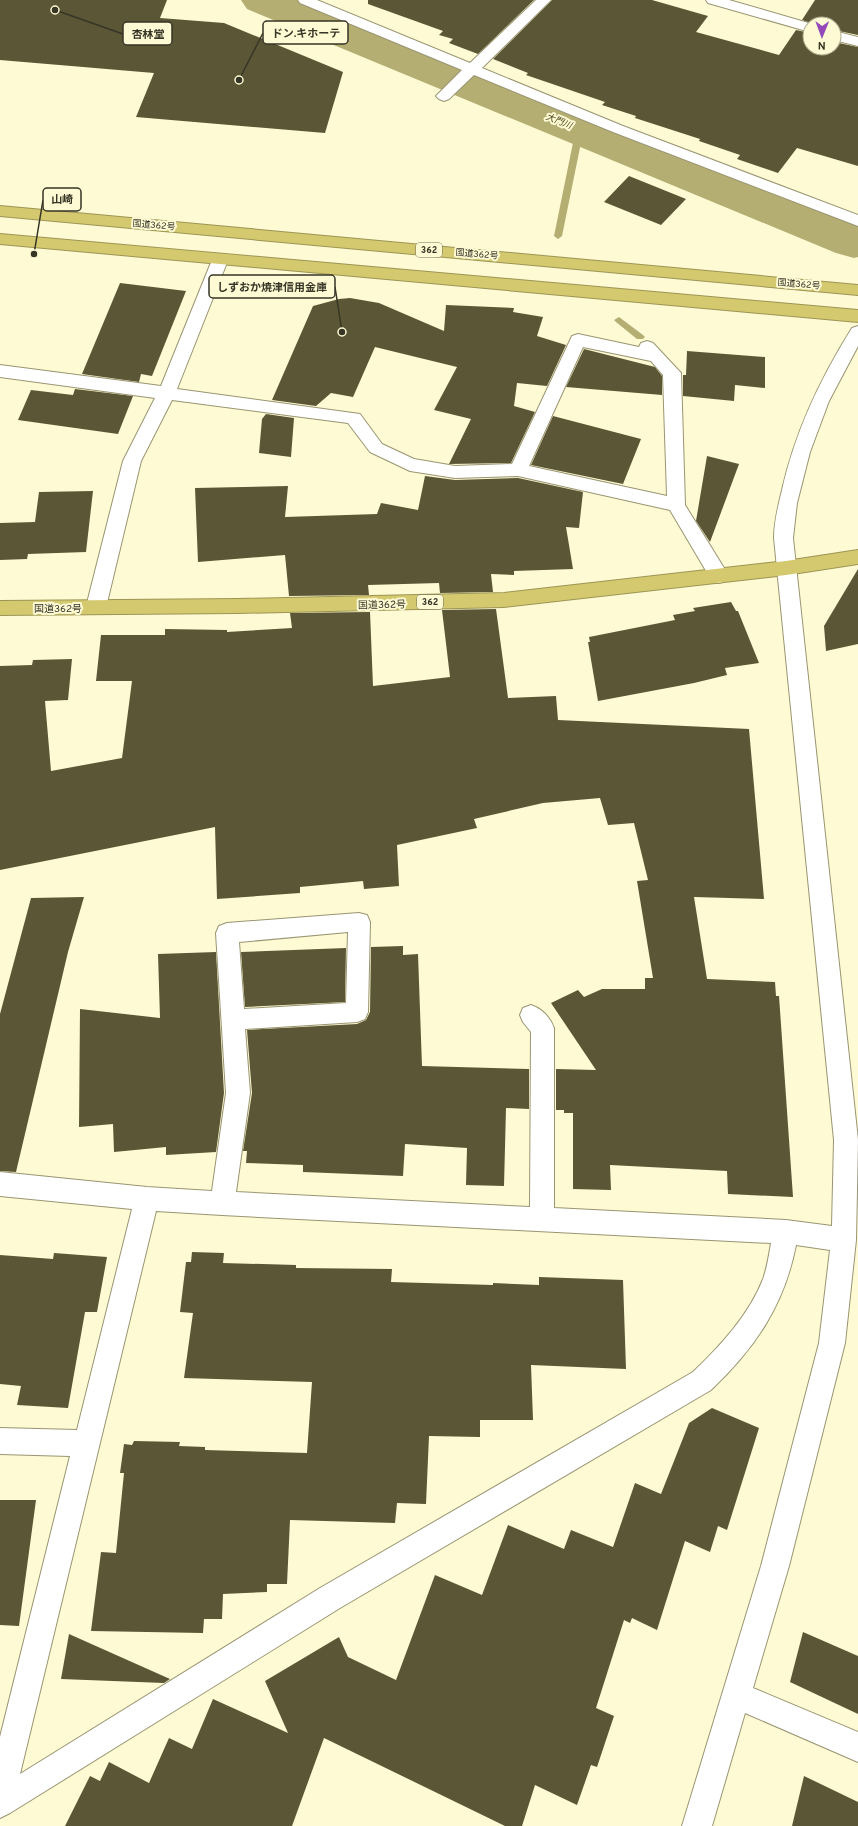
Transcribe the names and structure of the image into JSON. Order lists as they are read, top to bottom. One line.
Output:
{"streets":{"highway":["国道362号","362"]},"water":["大門川"],"places":["杏林堂","ドン.キホーテ","山崎","しずおか焼津信用金庫"],"north":"bottom"}
